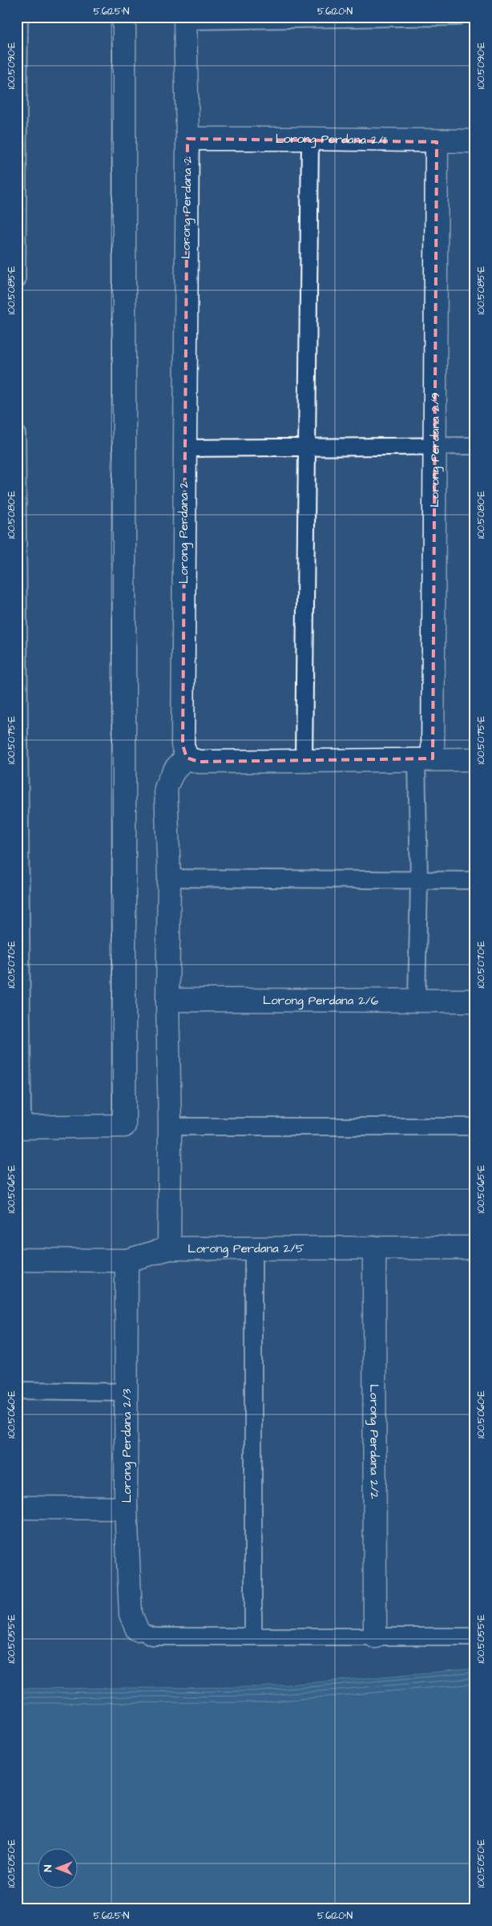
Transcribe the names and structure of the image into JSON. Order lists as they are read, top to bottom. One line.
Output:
{"streets":{"street":["Lorong Perdana 2/11","Lorong Perdana 2","Lorong Perdana 2/9","Lorong Perdana 2/6","Lorong Perdana 2/5","Lorong Perdana 2/2","Lorong Perdana 2/3"]},"crossings":[["Lorong Perdana 2/11","Lorong Perdana 2"],["Lorong Perdana 2/11","Lorong Perdana 2/9"],["Lorong Perdana 2/5","Lorong Perdana 2/2"],["Lorong Perdana 2/5","Lorong Perdana 2/3"]],"north":"left","coordinates":["5.6125°N","5.6120°N","100.5090°E","100.5085°E","100.5080°E","100.5075°E","100.5070°E","100.5065°E","100.5060°E","100.5055°E","100.5050°E"]}
